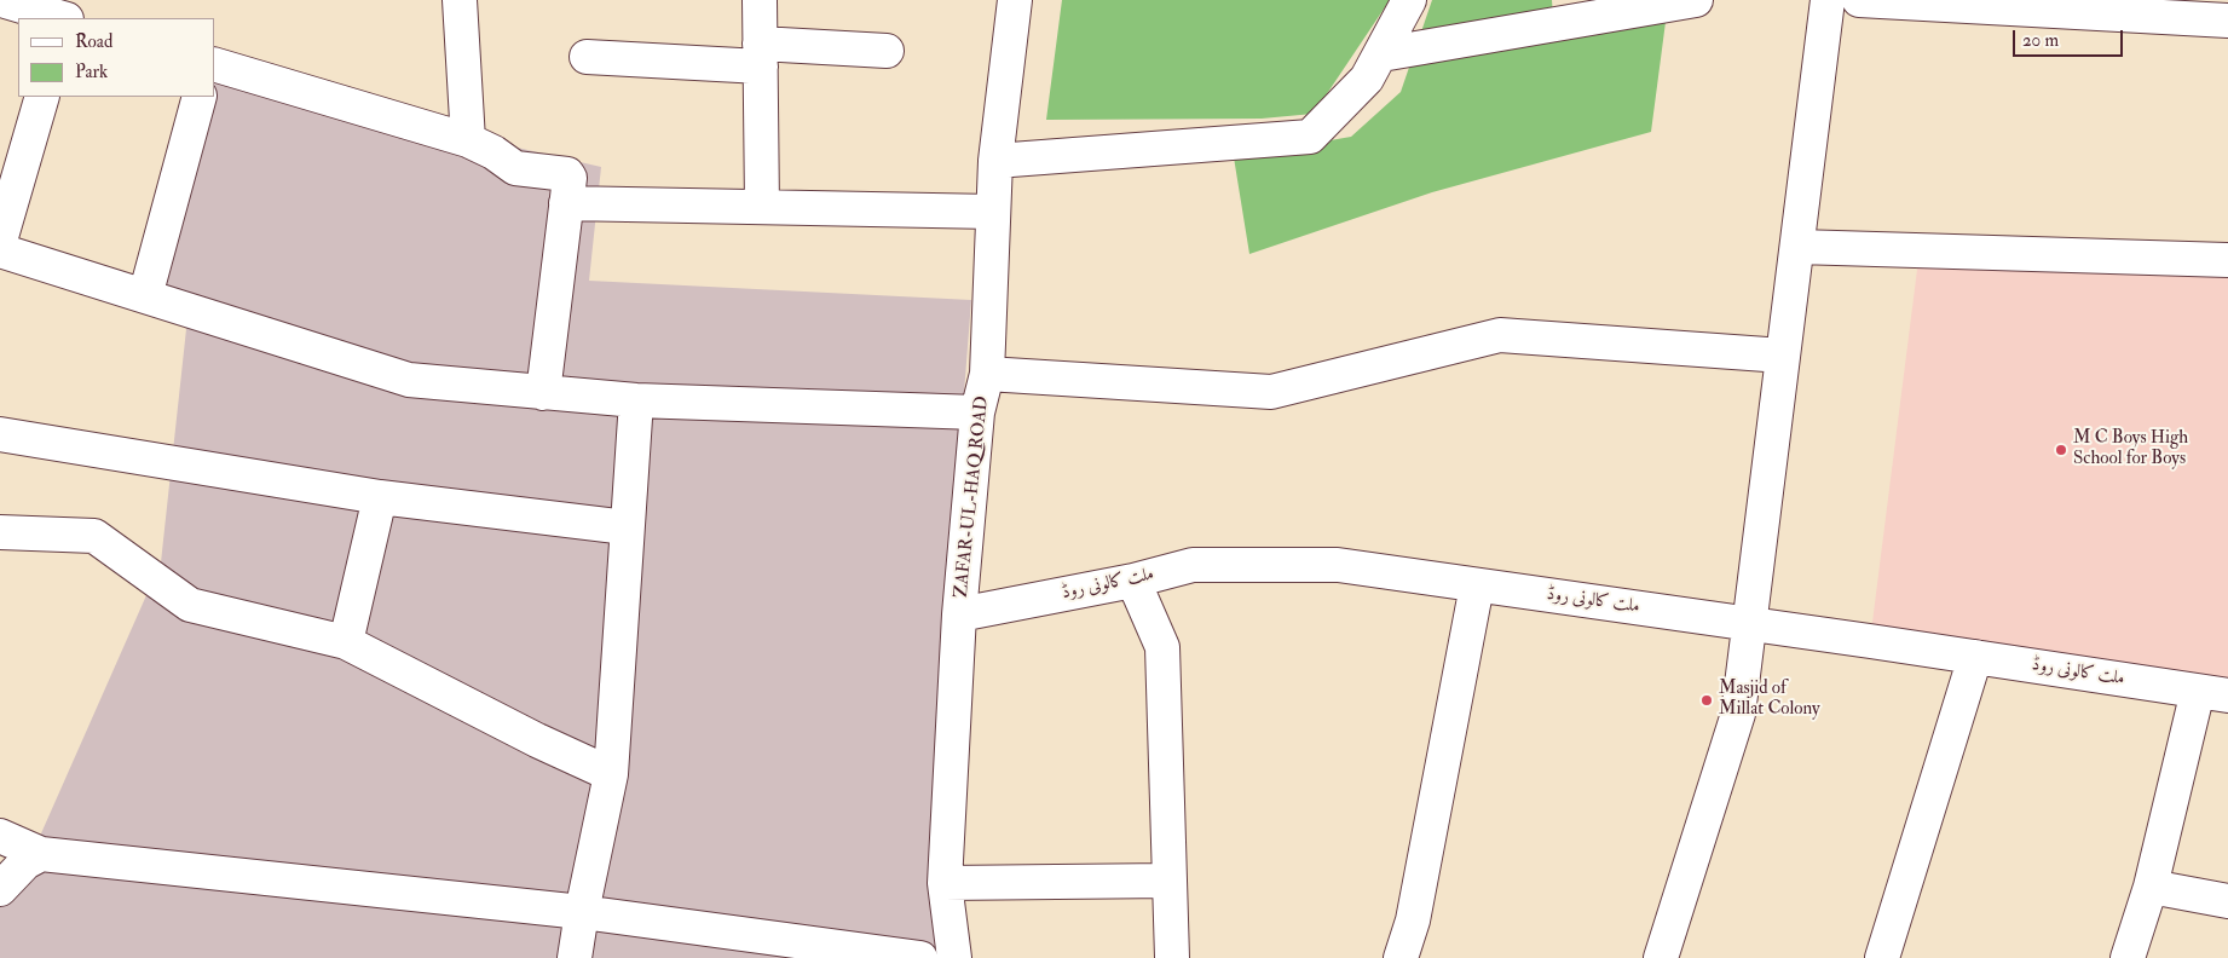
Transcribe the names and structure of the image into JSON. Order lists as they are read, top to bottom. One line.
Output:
{"streets":{"street":["ZAFAR-UL-HAQ ROAD","ملت کالونی روڈ"]},"crossings":[["ZAFAR-UL-HAQ ROAD","ملت کالونی روڈ"]],"places":["M C Boys High School for Boys","Masjid of Millat Colony"],"legend":["Road","Park"],"scale_bar":"20 m"}
